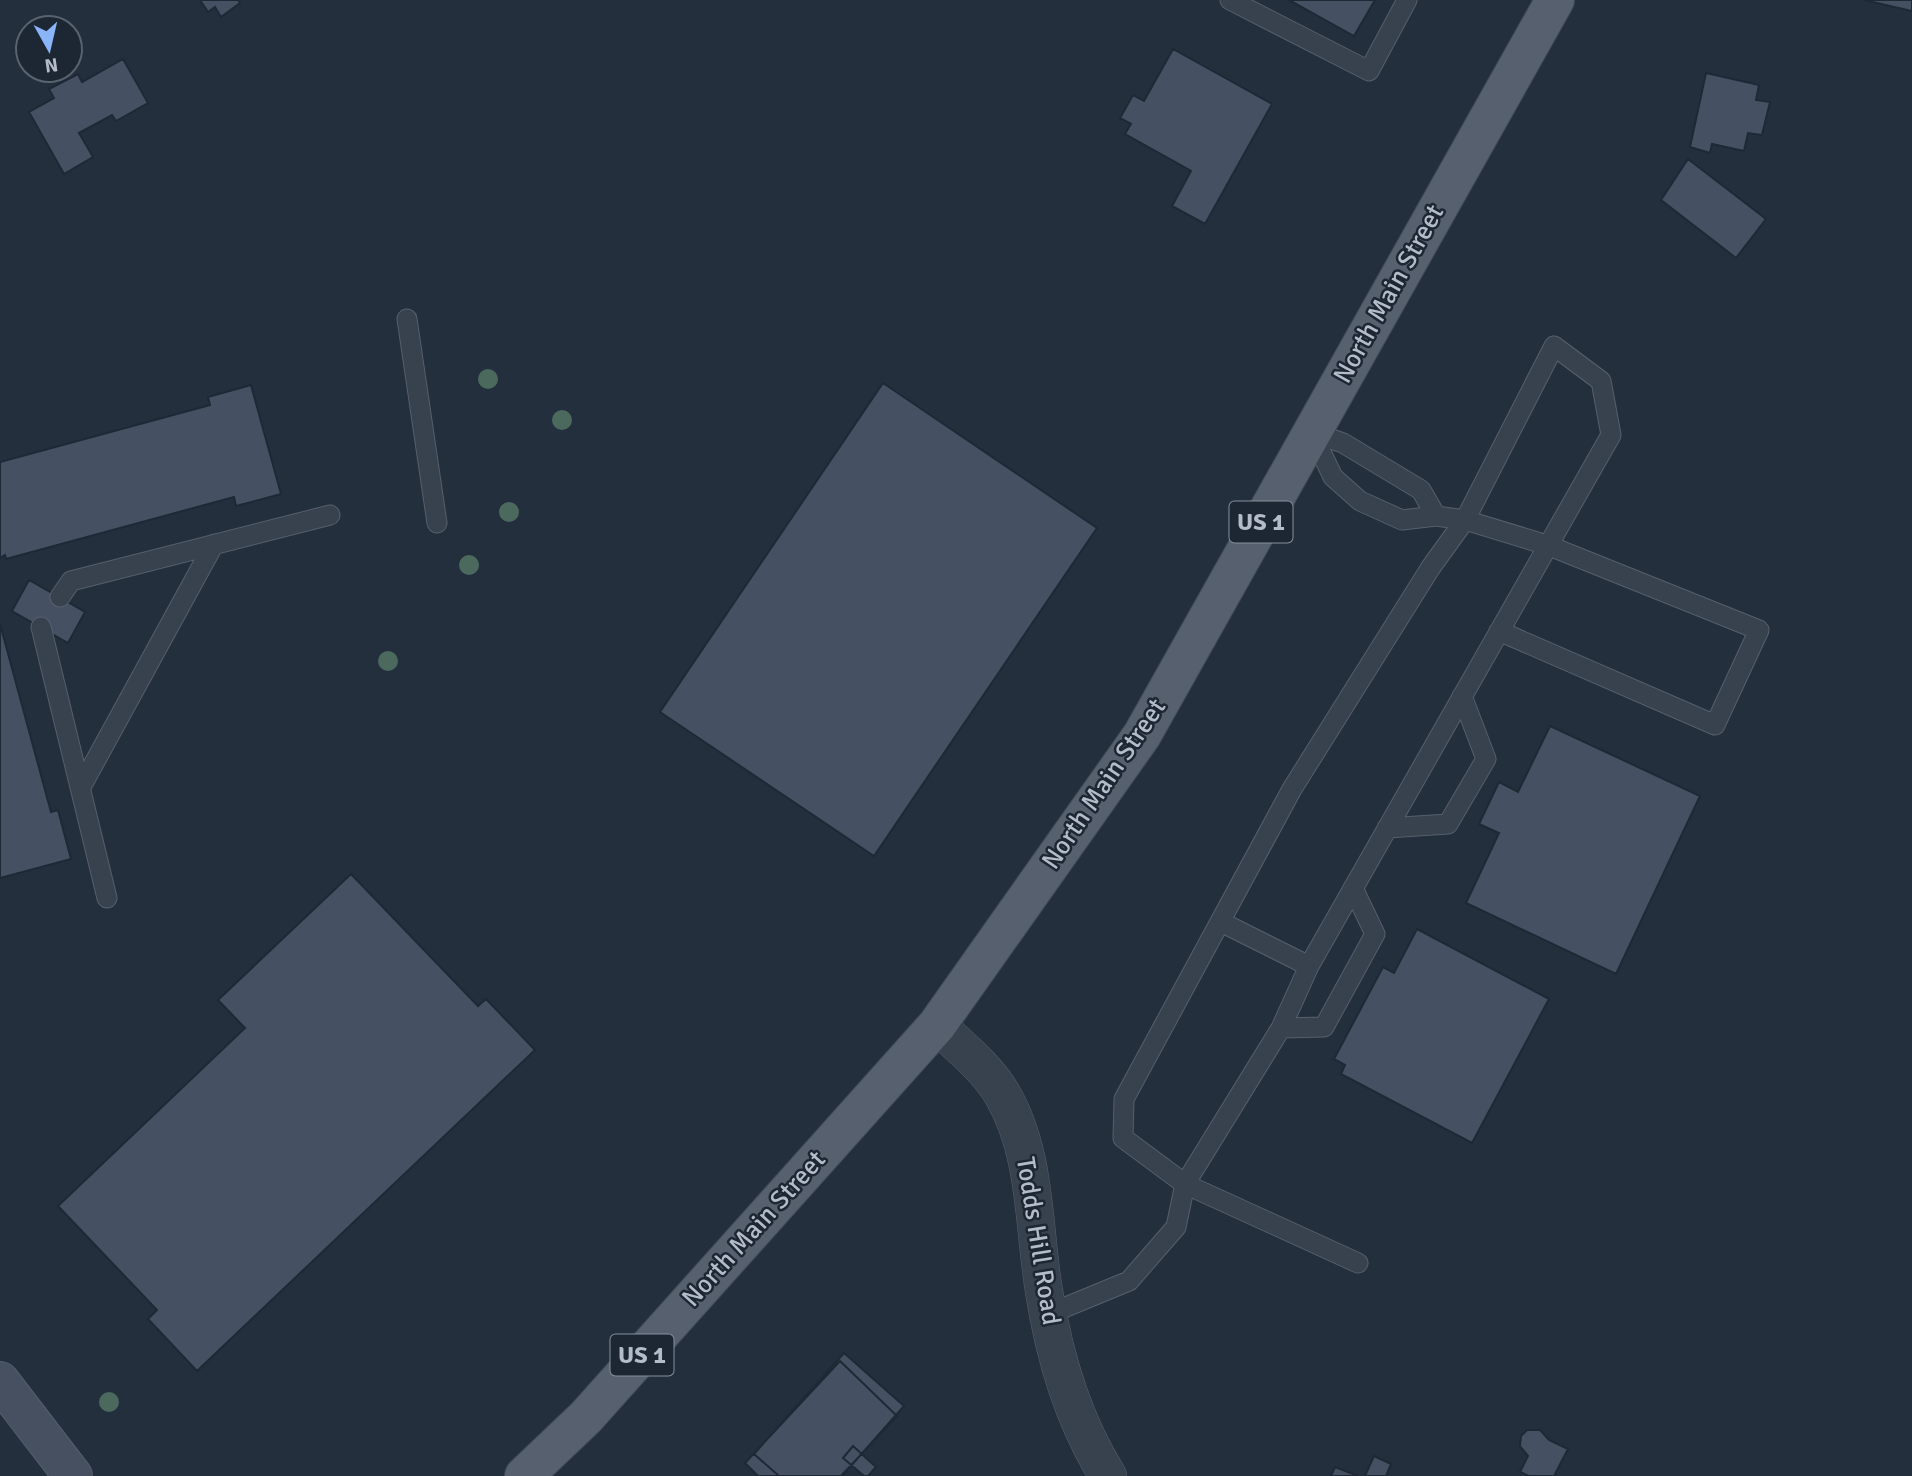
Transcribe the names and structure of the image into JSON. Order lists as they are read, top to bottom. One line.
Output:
{"streets":{"main road":["North Main Street","US 1"],"street":["Todds Hill Road"]},"crossings":[["North Main Street","Todds Hill Road"]],"north":"bottom"}
